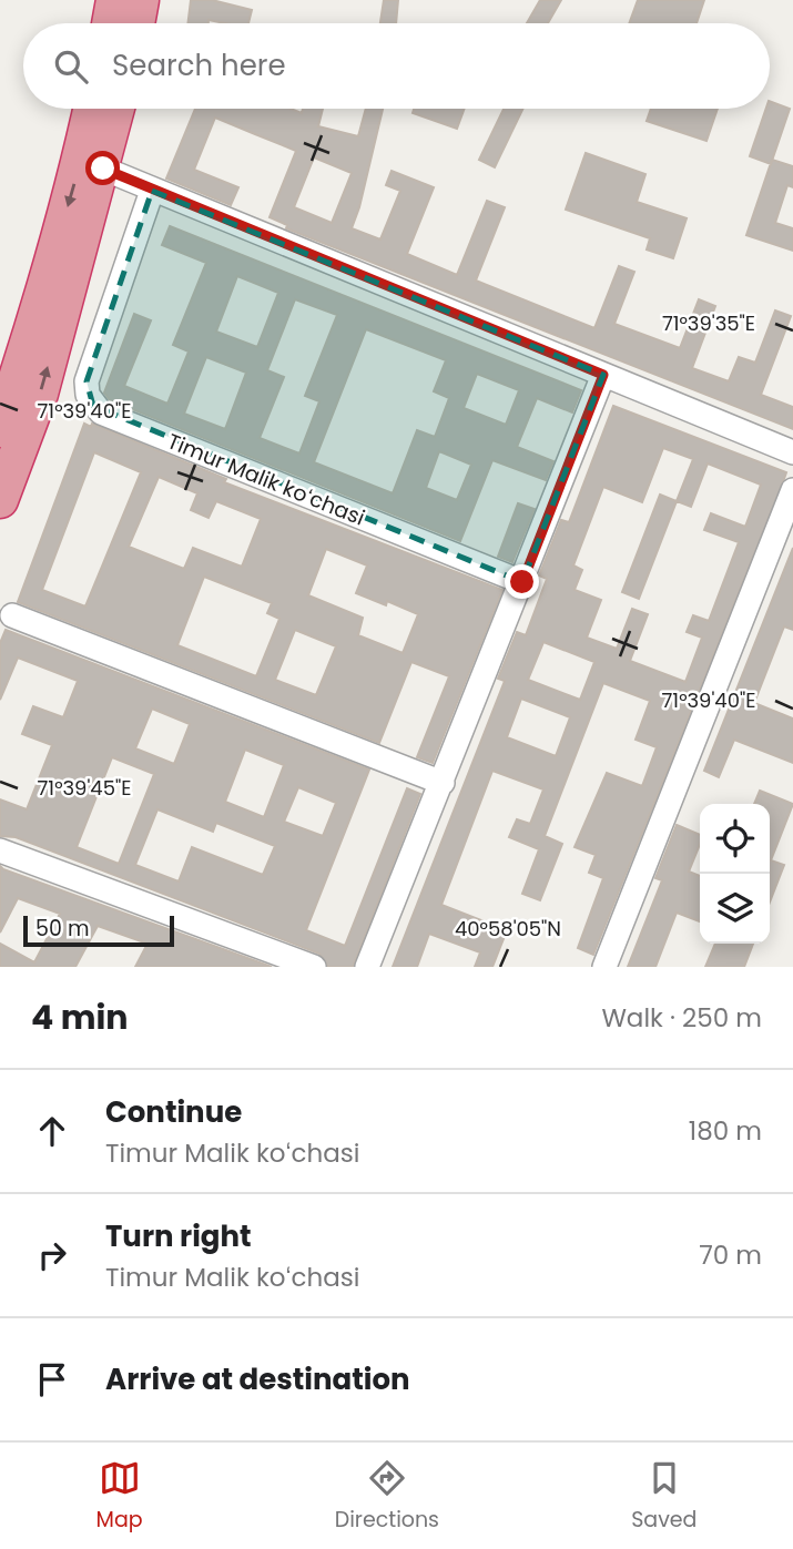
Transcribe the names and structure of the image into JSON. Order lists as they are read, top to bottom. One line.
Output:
{"streets":{"street":["Timur Malik koʻchasi"]},"scale_bar":"50 m","page":{"search":"Search here","scale":"50 m","heading":["4 min","Walk · 250 m"],"list":[["Continue","Timur Malik koʻchasi","180 m"],["Turn right","Timur Malik koʻchasi","70 m"],"Arrive at destination"],"nav":["Map","Directions","Saved"]},"coordinates":["71°39'35\"E","71°39'40\"E","71°39'45\"E","40°58'05\"N"]}
